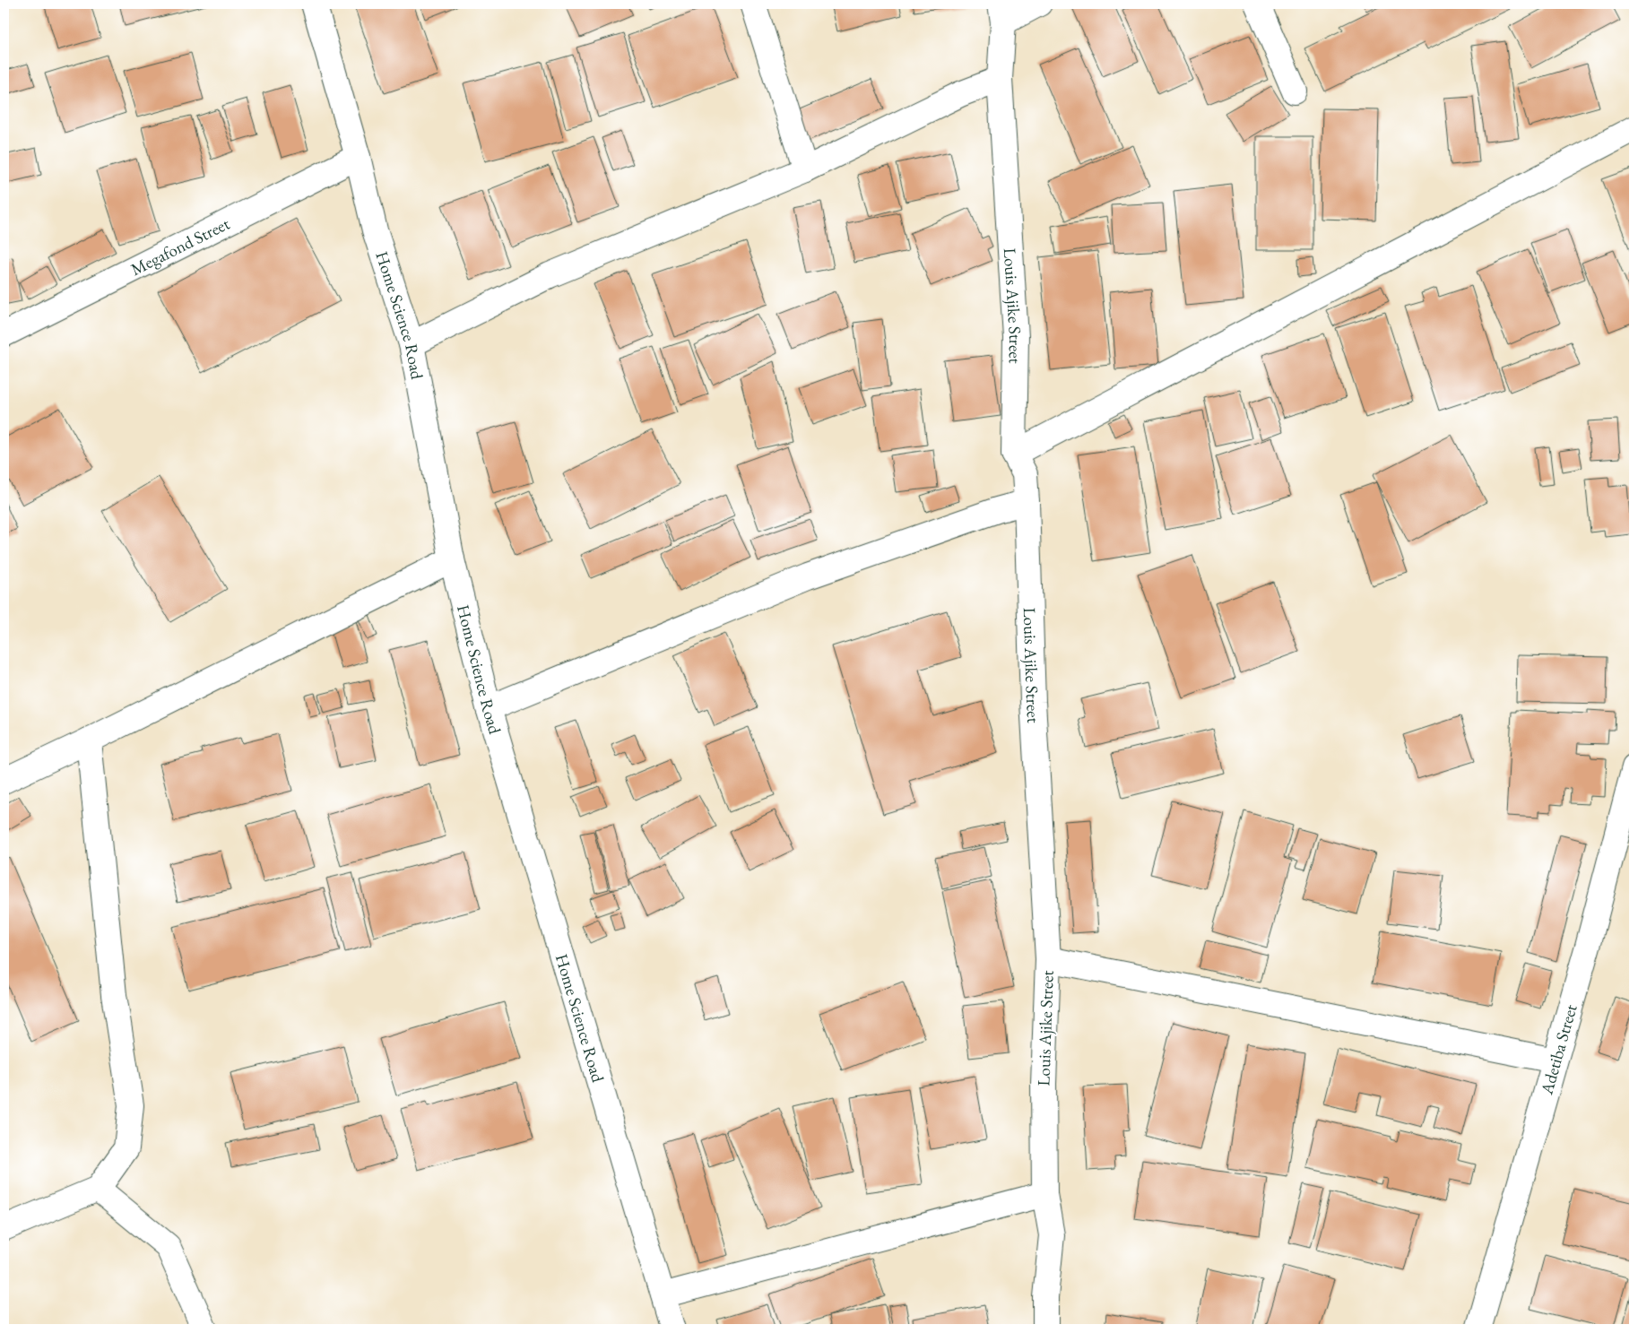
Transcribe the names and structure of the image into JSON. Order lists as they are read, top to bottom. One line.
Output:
{"streets":{"street":["Megafond Street","Louis Ajike Street","Home Science Road","Adetiba Street"]},"crossings":[["Megafond Street","Home Science Road"]]}
